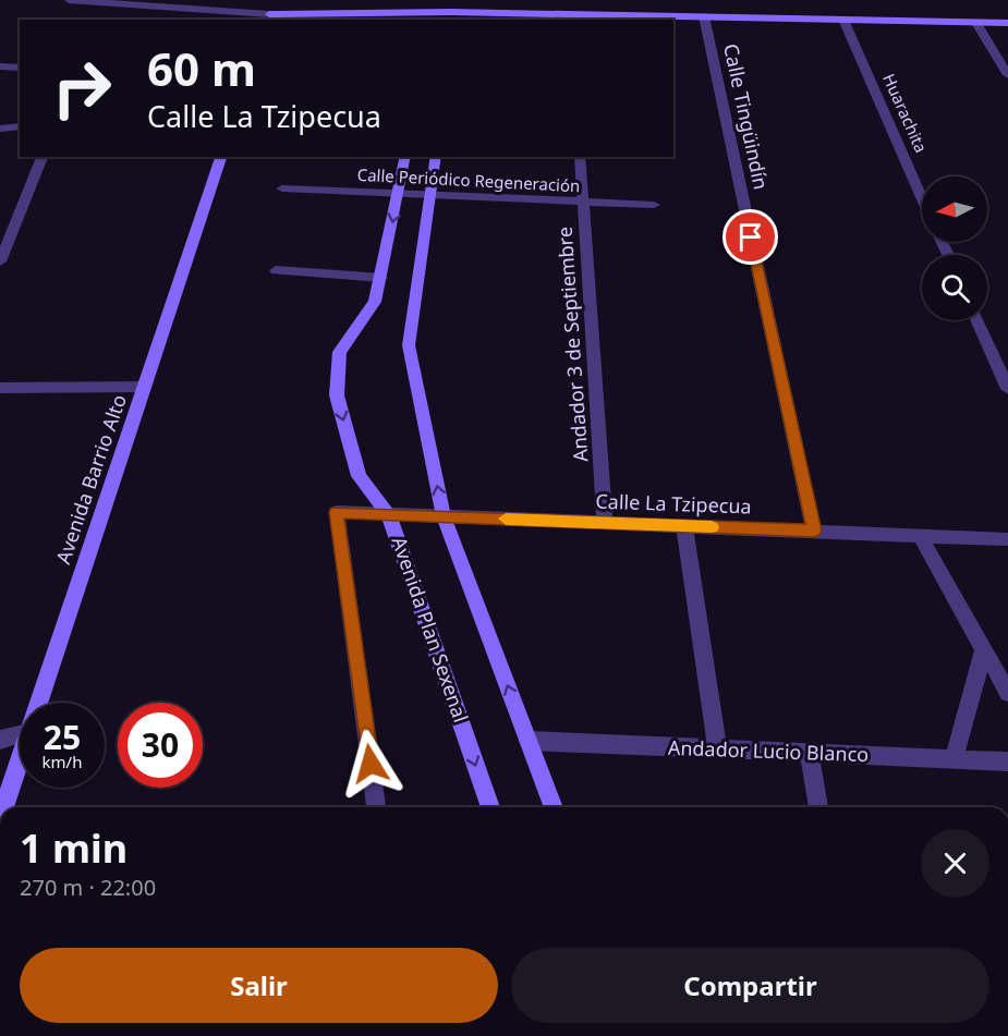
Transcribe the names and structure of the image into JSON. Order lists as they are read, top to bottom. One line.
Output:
{"streets":{"street":["Huarachita","Calle Tingüindín","Calle Periódico Regeneración","Andador 3 de Septiembre","Avenida Barrio Alto","Calle La Tzipecua","Avenida Plan Sexenal","Andador Lucio Blanco"]},"crossings":[["Calle Tingüindín","Calle La Tzipecua"],["Calle Periódico Regeneración","Andador 3 de Septiembre"],["Calle Periódico Regeneración","Avenida Plan Sexenal"],["Andador 3 de Septiembre","Calle La Tzipecua"],["Calle La Tzipecua","Avenida Plan Sexenal"]],"north":"left","page":{"turn":["60 m","Calle La Tzipecua"],"speed":"25 km/h","limit":"30","heading":["1 min","270 m · 22:00"],"buttons":["Salir","Compartir"]}}
